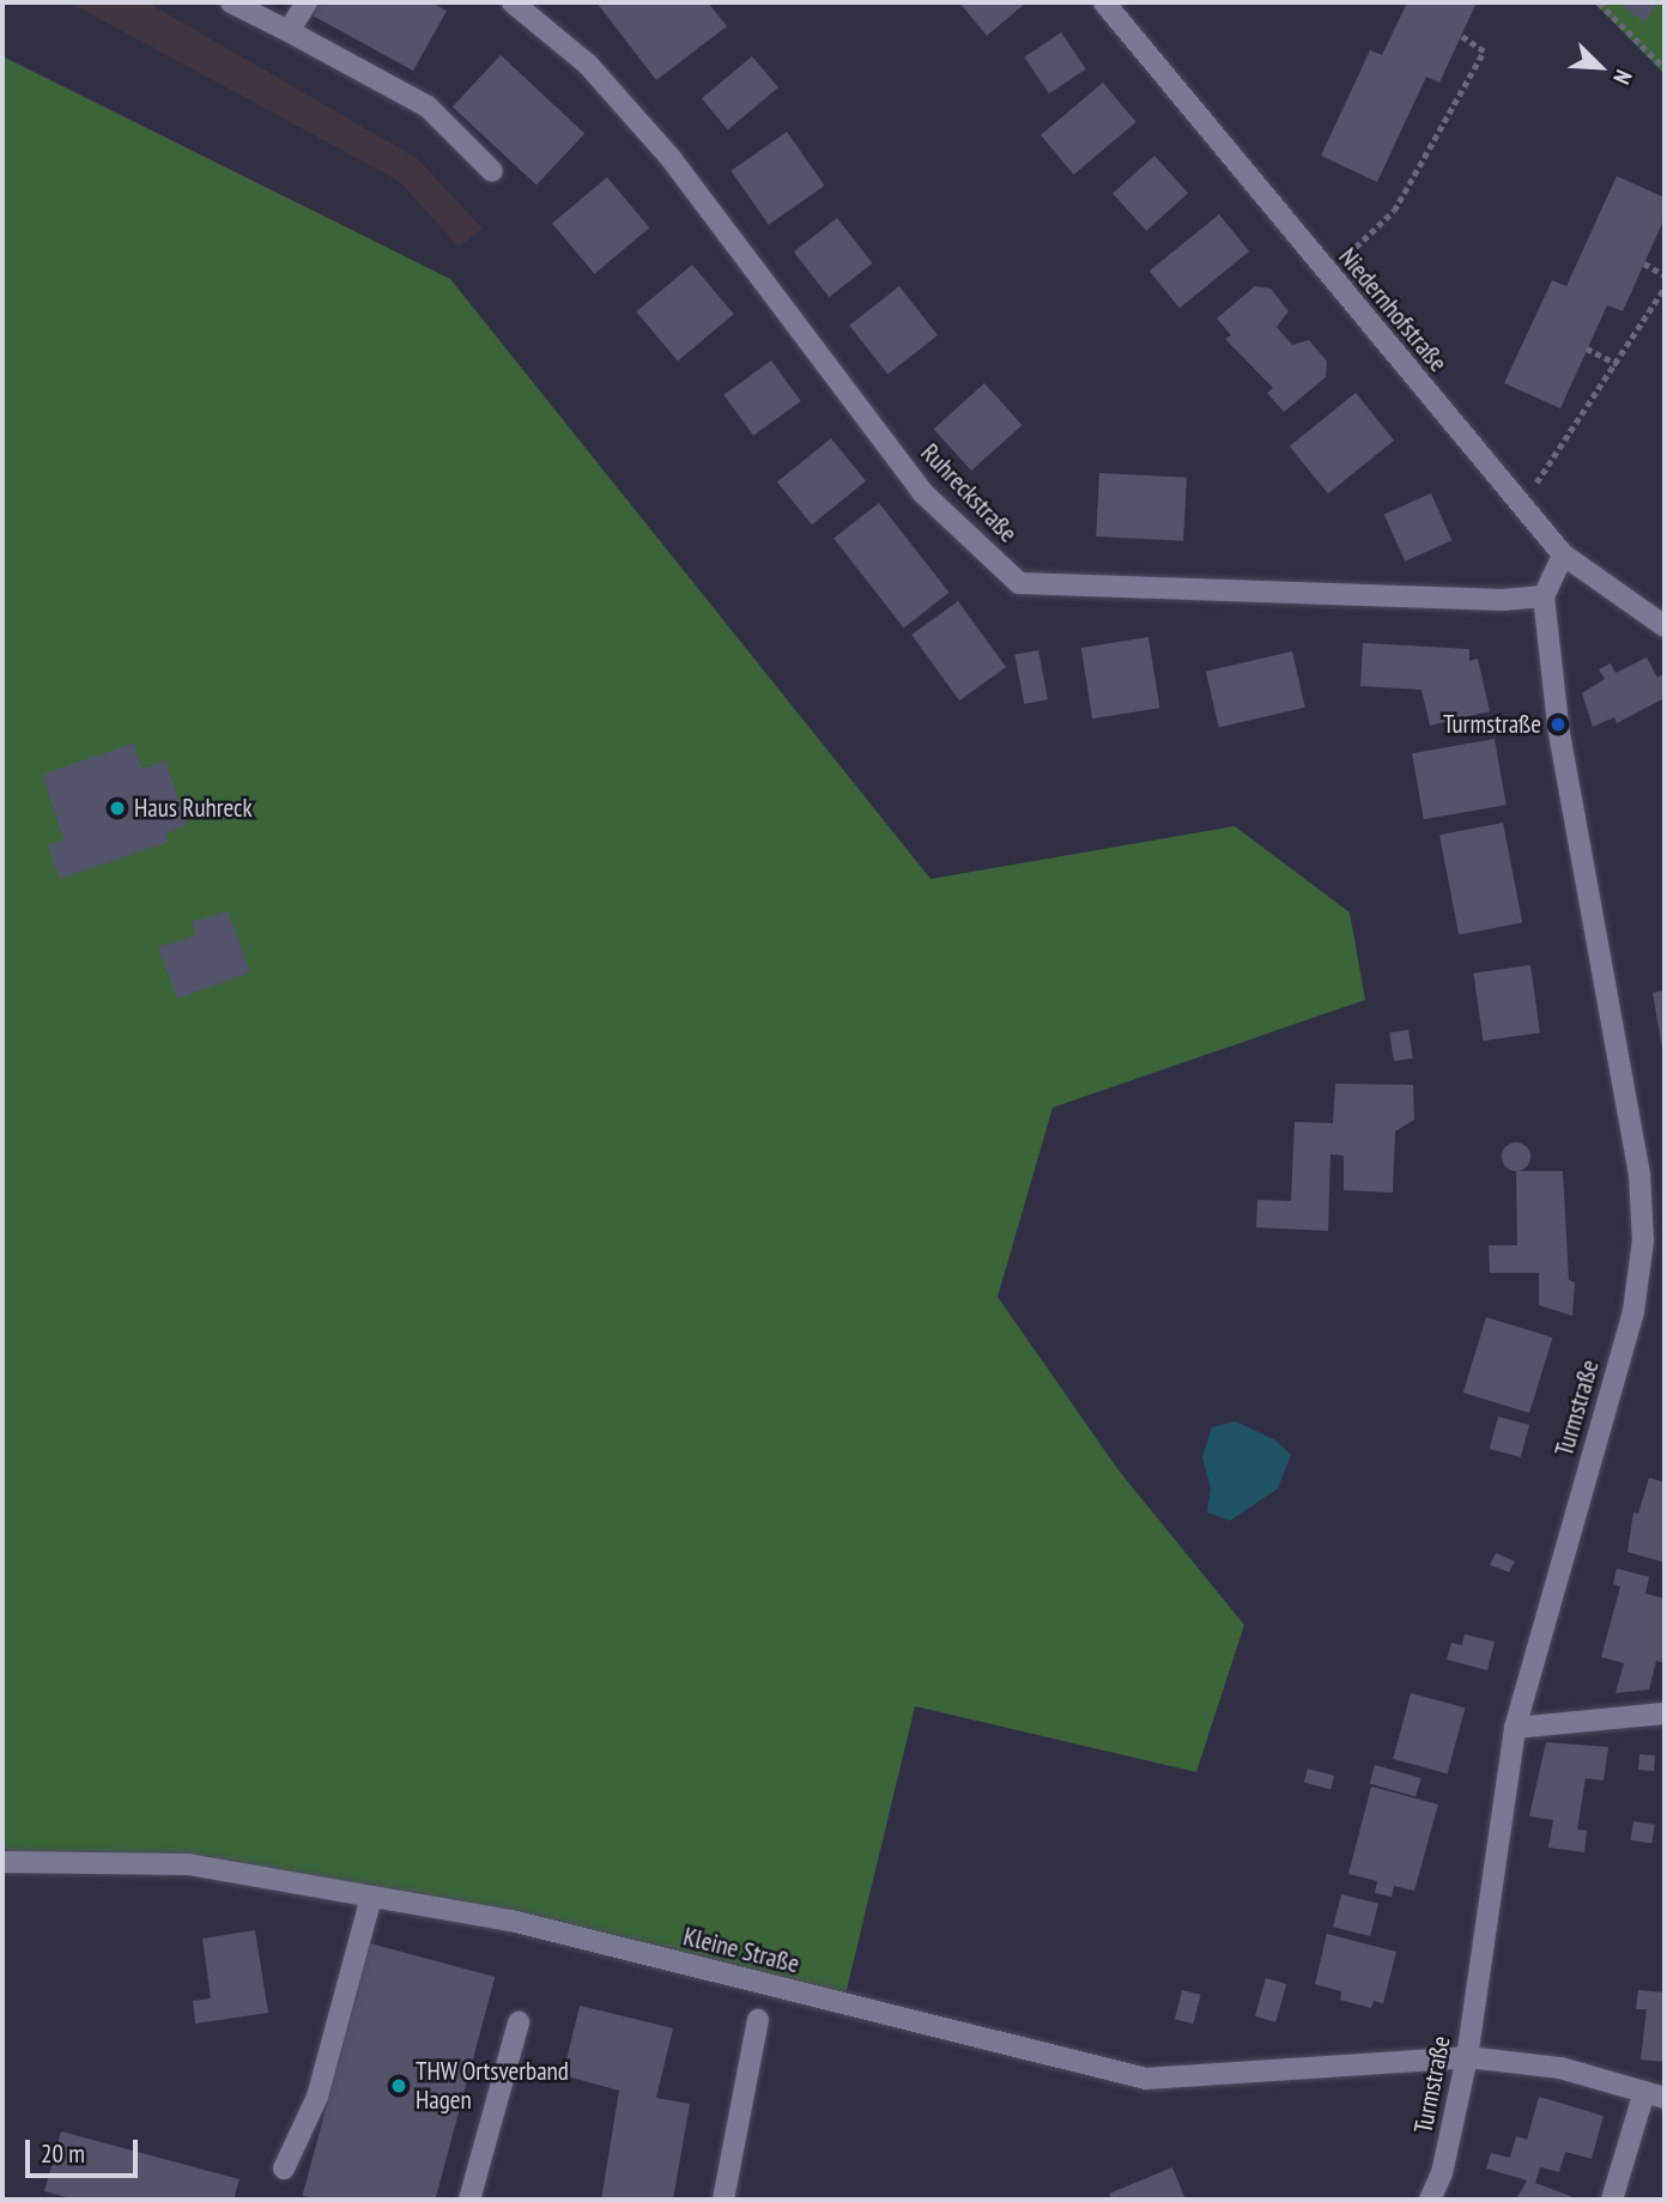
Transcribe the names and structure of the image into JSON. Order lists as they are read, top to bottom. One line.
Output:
{"streets":{"street":["Niedernhofstraße","Ruhreckstraße","Turmstraße","Kleine Straße"]},"crossings":[["Ruhreckstraße","Turmstraße"],["Turmstraße","Kleine Straße"]],"places":["Turmstraße","Haus Ruhreck","THW Ortsverband Hagen"],"scale_bar":"20 m","north":"bottom right"}
